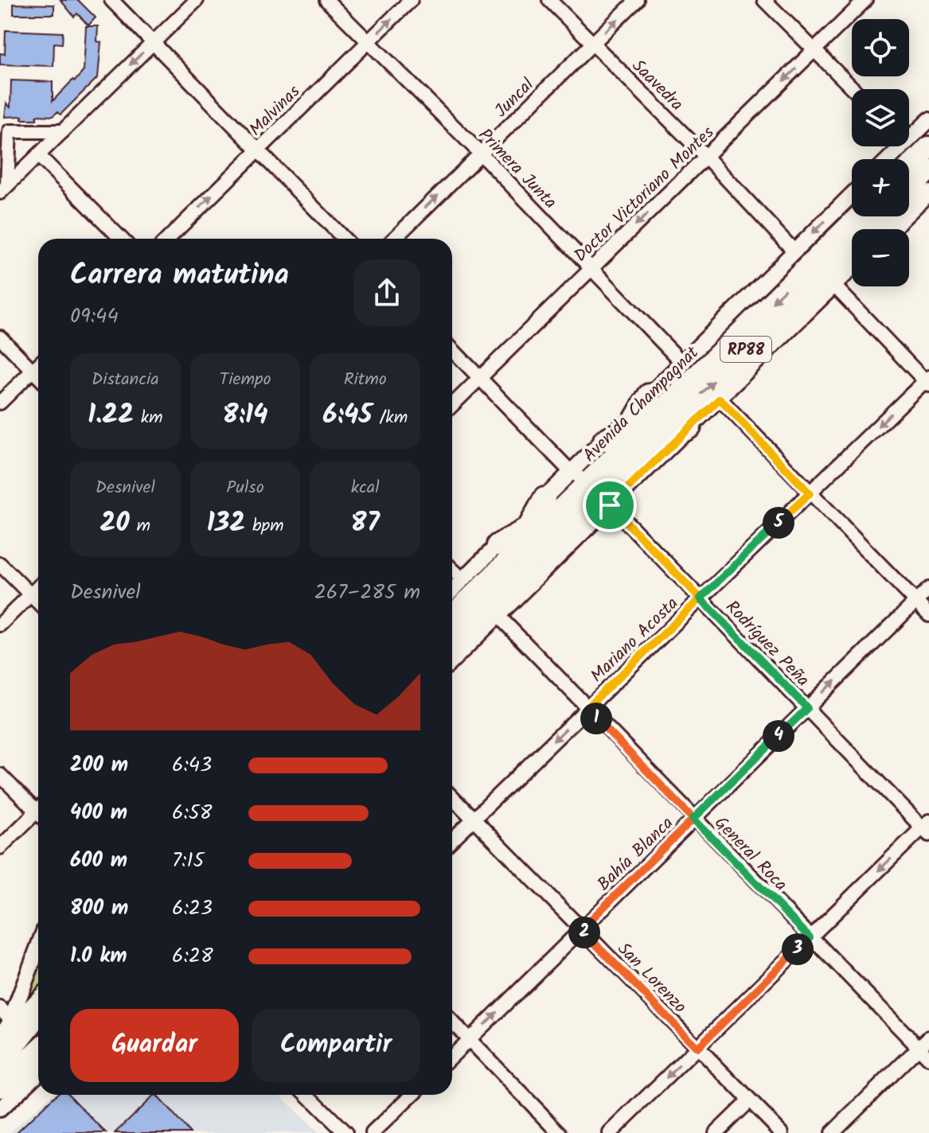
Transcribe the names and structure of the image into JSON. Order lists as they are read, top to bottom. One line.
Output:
{"streets":{"highway":["RP88","Avenida Champagnat"],"street":["Saavedra","Juncal","Malvinas","Primera Junta","Doctor Victoriano Montes","Mariano Acosta","Rodríguez Peña","Bahía Blanca","General Roca","San Lorenzo"]},"crossings":[["Saavedra","Juncal"],["Saavedra","Doctor Victoriano Montes"],["Saavedra","Avenida Champagnat"],["Juncal","Primera Junta"],["Malvinas","Primera Junta"],["Primera Junta","Doctor Victoriano Montes"],["Primera Junta","Avenida Champagnat"],["Doctor Victoriano Montes","Rodríguez Peña"],["Avenida Champagnat","Rodríguez Peña"],["Avenida Champagnat","General Roca"],["Mariano Acosta","Rodríguez Peña"],["Mariano Acosta","General Roca"],["Mariano Acosta","San Lorenzo"],["Rodríguez Peña","Bahía Blanca"],["Bahía Blanca","General Roca"],["Bahía Blanca","San Lorenzo"]],"one_way":["Juncal","Malvinas","Doctor Victoriano Montes","Mariano Acosta","Bahía Blanca"],"page":{"map_buttons":["+","−"],"heading":["Carrera matutina","09:44"],"stats":[["Distancia","1.22 km"],["Tiempo","8:14"],["Ritmo","6:45 /km"],["Desnivel","20 m"],["Pulso","132 bpm"],["kcal","87"]],"pins":["5","1","4","2","3"],"chart":["Desnivel","267–285 m"],"list":[{"name":"200 m","note":"6:43"},{"name":"400 m","note":"6:58"},{"name":"600 m","note":"7:15"},{"name":"800 m","note":"6:23"},{"name":"1.0 km","note":"6:28"}],"buttons":["Guardar","Compartir"]}}
